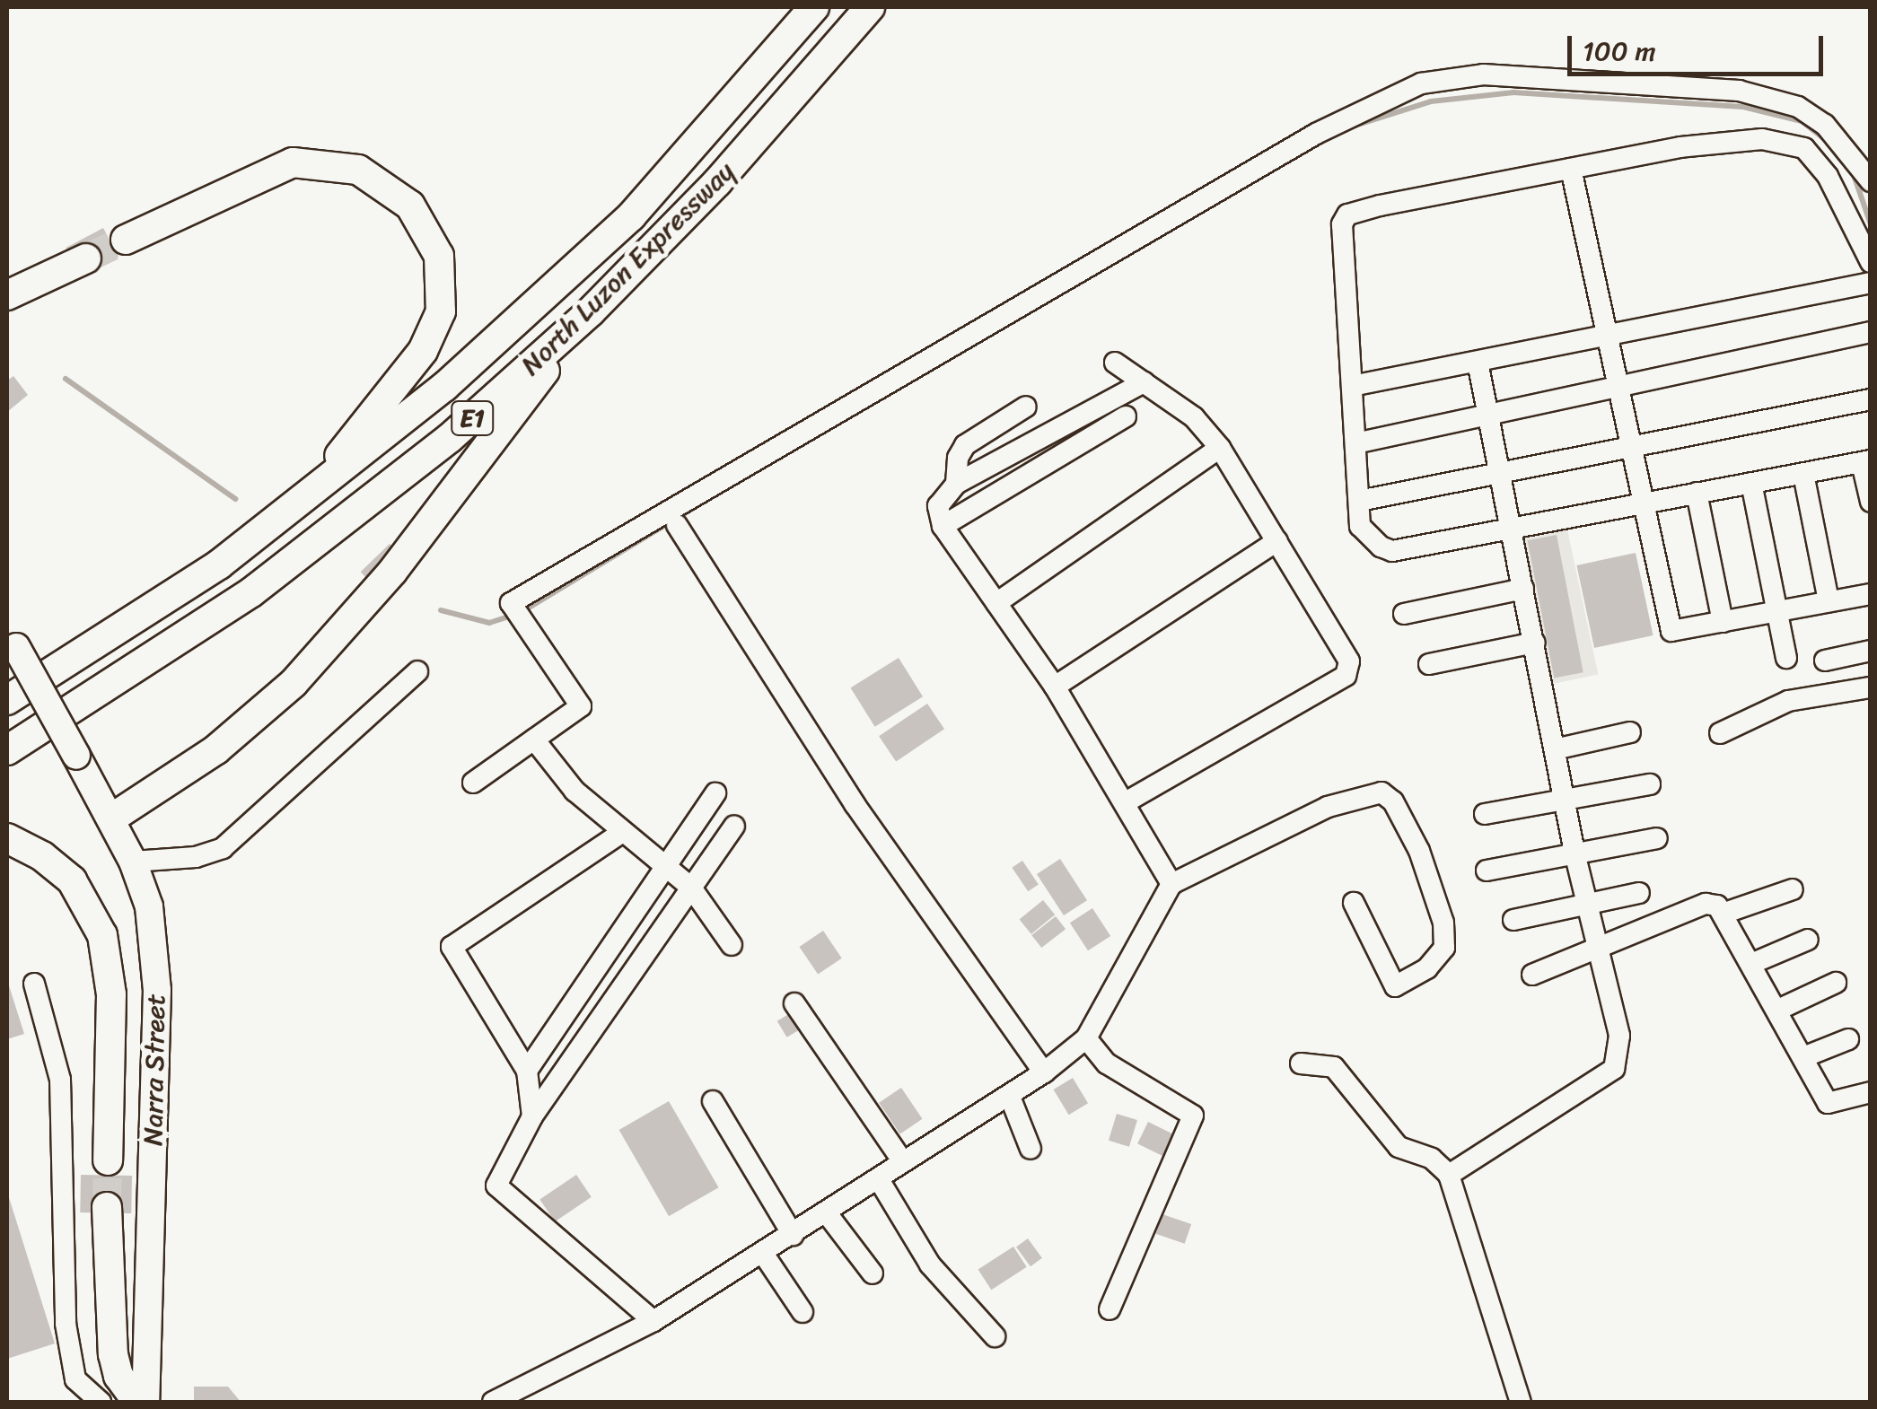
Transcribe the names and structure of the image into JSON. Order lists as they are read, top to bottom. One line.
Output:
{"streets":{"highway":["North Luzon Expressway","E1"],"main road":["Narra Street"]},"scale_bar":"100 m"}
